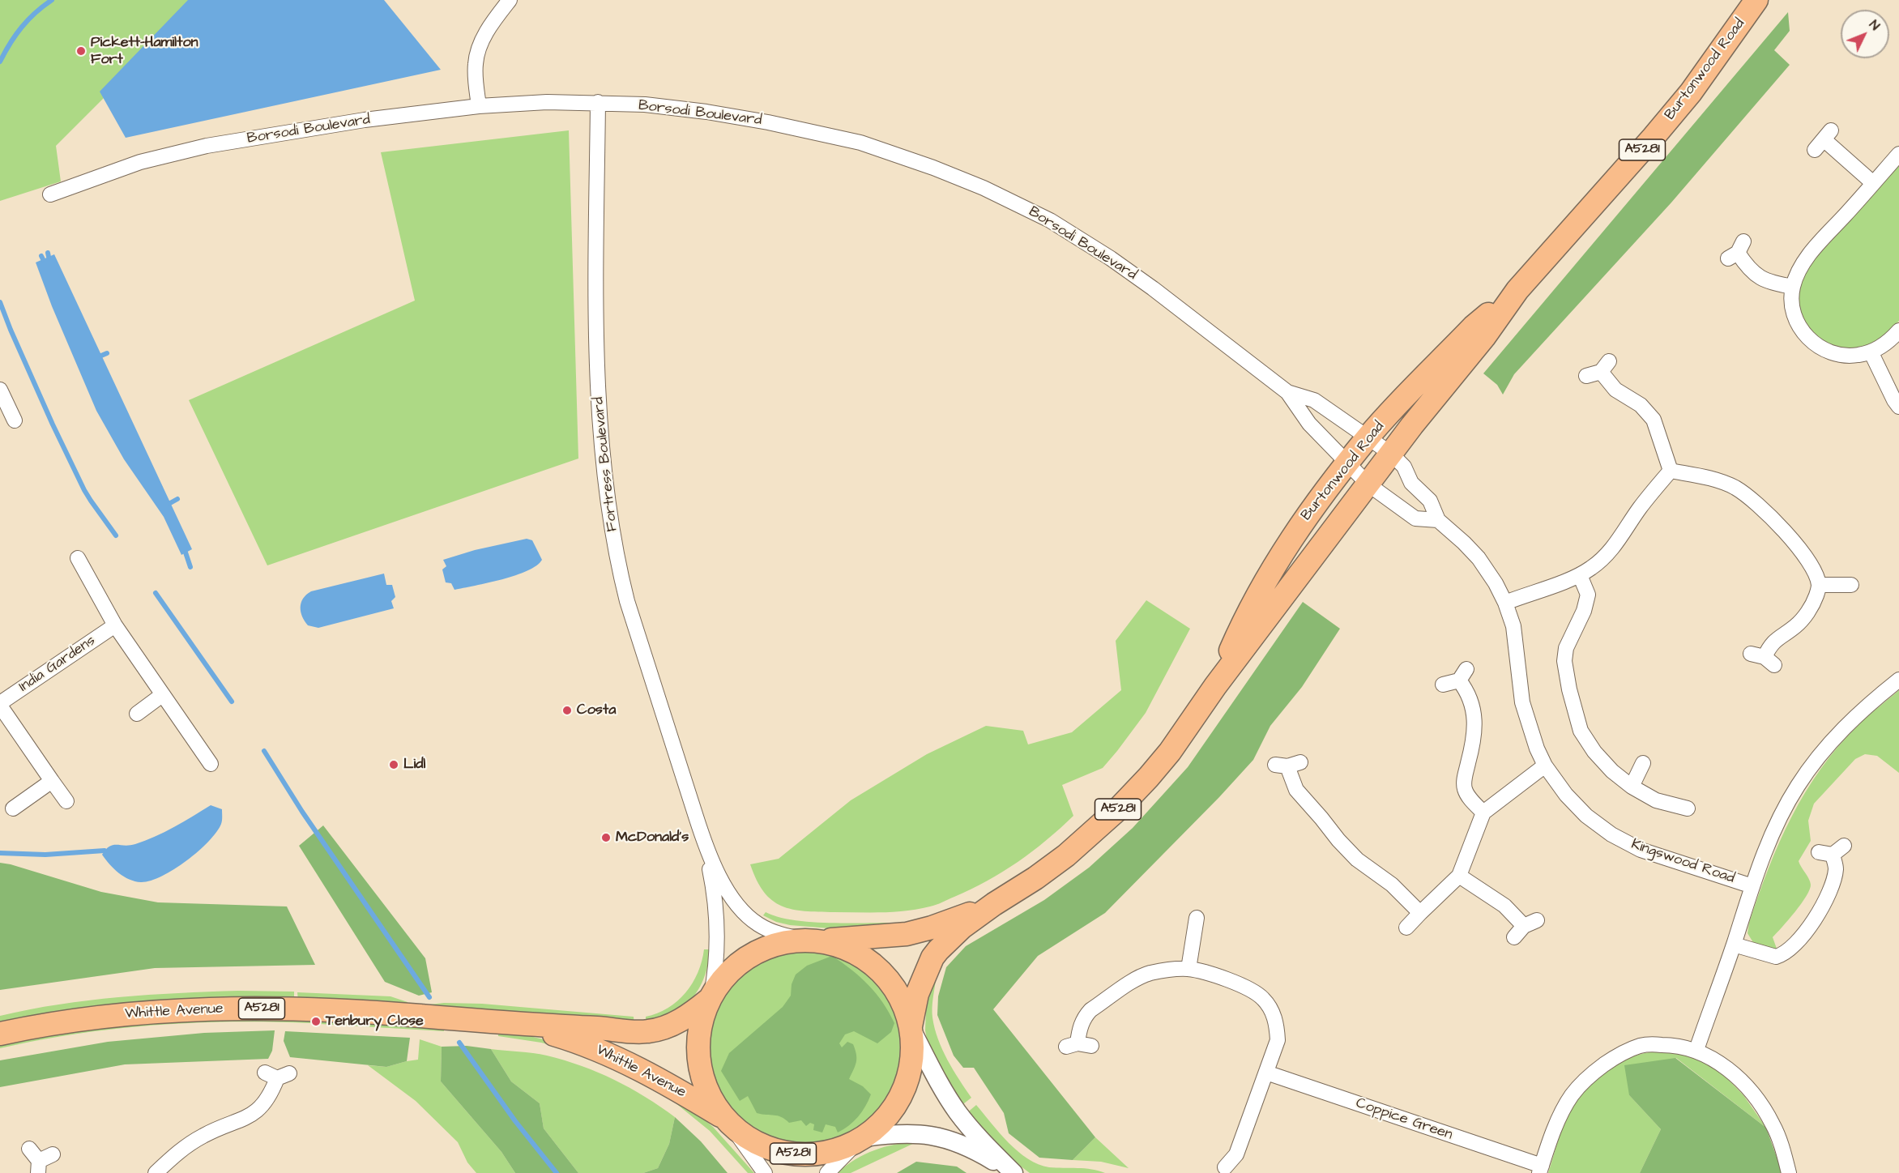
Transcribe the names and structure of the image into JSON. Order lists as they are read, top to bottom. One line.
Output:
{"streets":{"main road":["Burtonwood Road","A5281","Whittle Avenue"],"street":["Borsodi Boulevard","Fortress Boulevard","India Gardens","Kingswood Road","Coppice Green"]},"crossings":[["Burtonwood Road","Borsodi Boulevard"],["Burtonwood Road","A5281"],["Burtonwood Road","Fortress Boulevard"],["Burtonwood Road","Kingswood Road"],["Borsodi Boulevard","Fortress Boulevard"],["Borsodi Boulevard","Kingswood Road"],["A5281","Fortress Boulevard"],["A5281","Whittle Avenue"],["Fortress Boulevard","Whittle Avenue"]],"places":["Pickett-Hamilton Fort","Costa","Lidl","McDonald's","Tenbury Close"],"north":"top right"}
